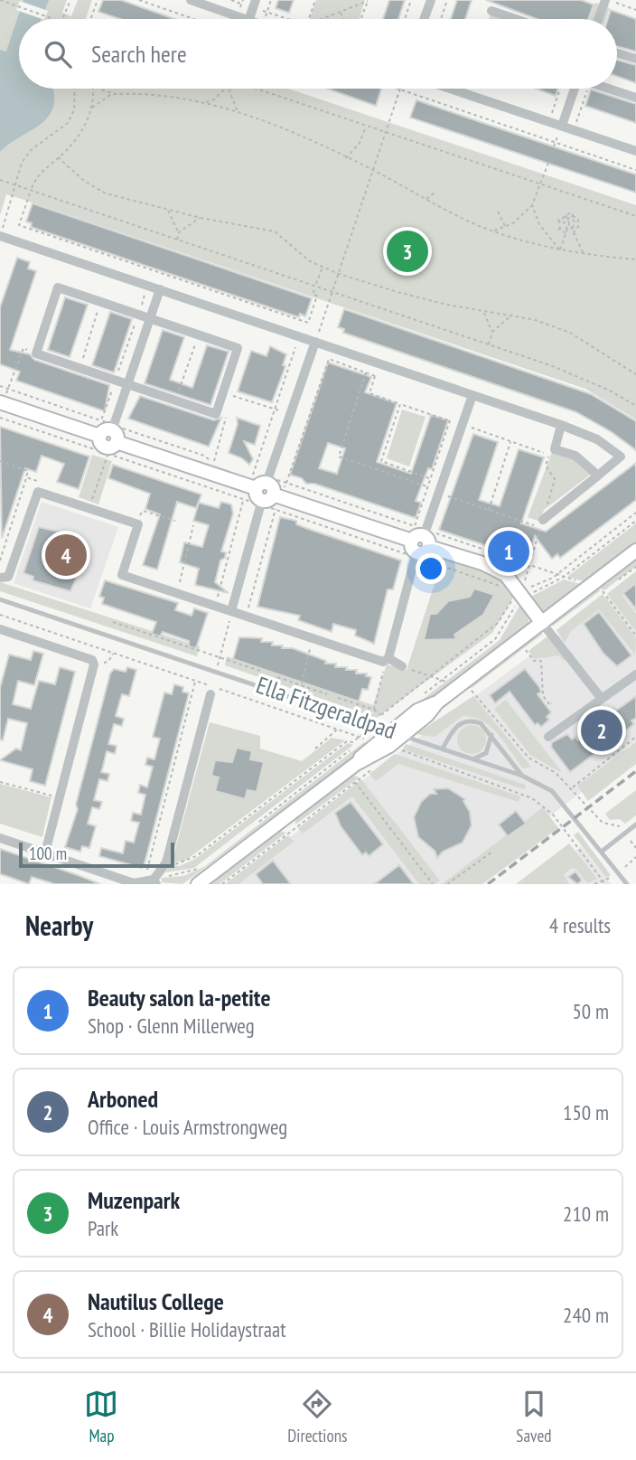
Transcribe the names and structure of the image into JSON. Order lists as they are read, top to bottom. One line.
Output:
{"streets":{"path":["Ella Fitzgeraldpad"]},"scale_bar":"100 m","page":{"search":"Search here","pins":["3","1","4","2"],"scale":"100 m","heading":["Nearby","4 results"],"list":[{"mark":"1","name":"Beauty salon la-petite","note":"Shop · Glenn Millerweg","value":"50 m"},{"mark":"2","name":"Arboned","note":"Office · Louis Armstrongweg","value":"150 m"},{"mark":"3","name":"Muzenpark","note":"Park","value":"210 m"},{"mark":"4","name":"Nautilus College","note":"School · Billie Holidaystraat","value":"240 m"}],"nav":["Map","Directions","Saved"]}}
